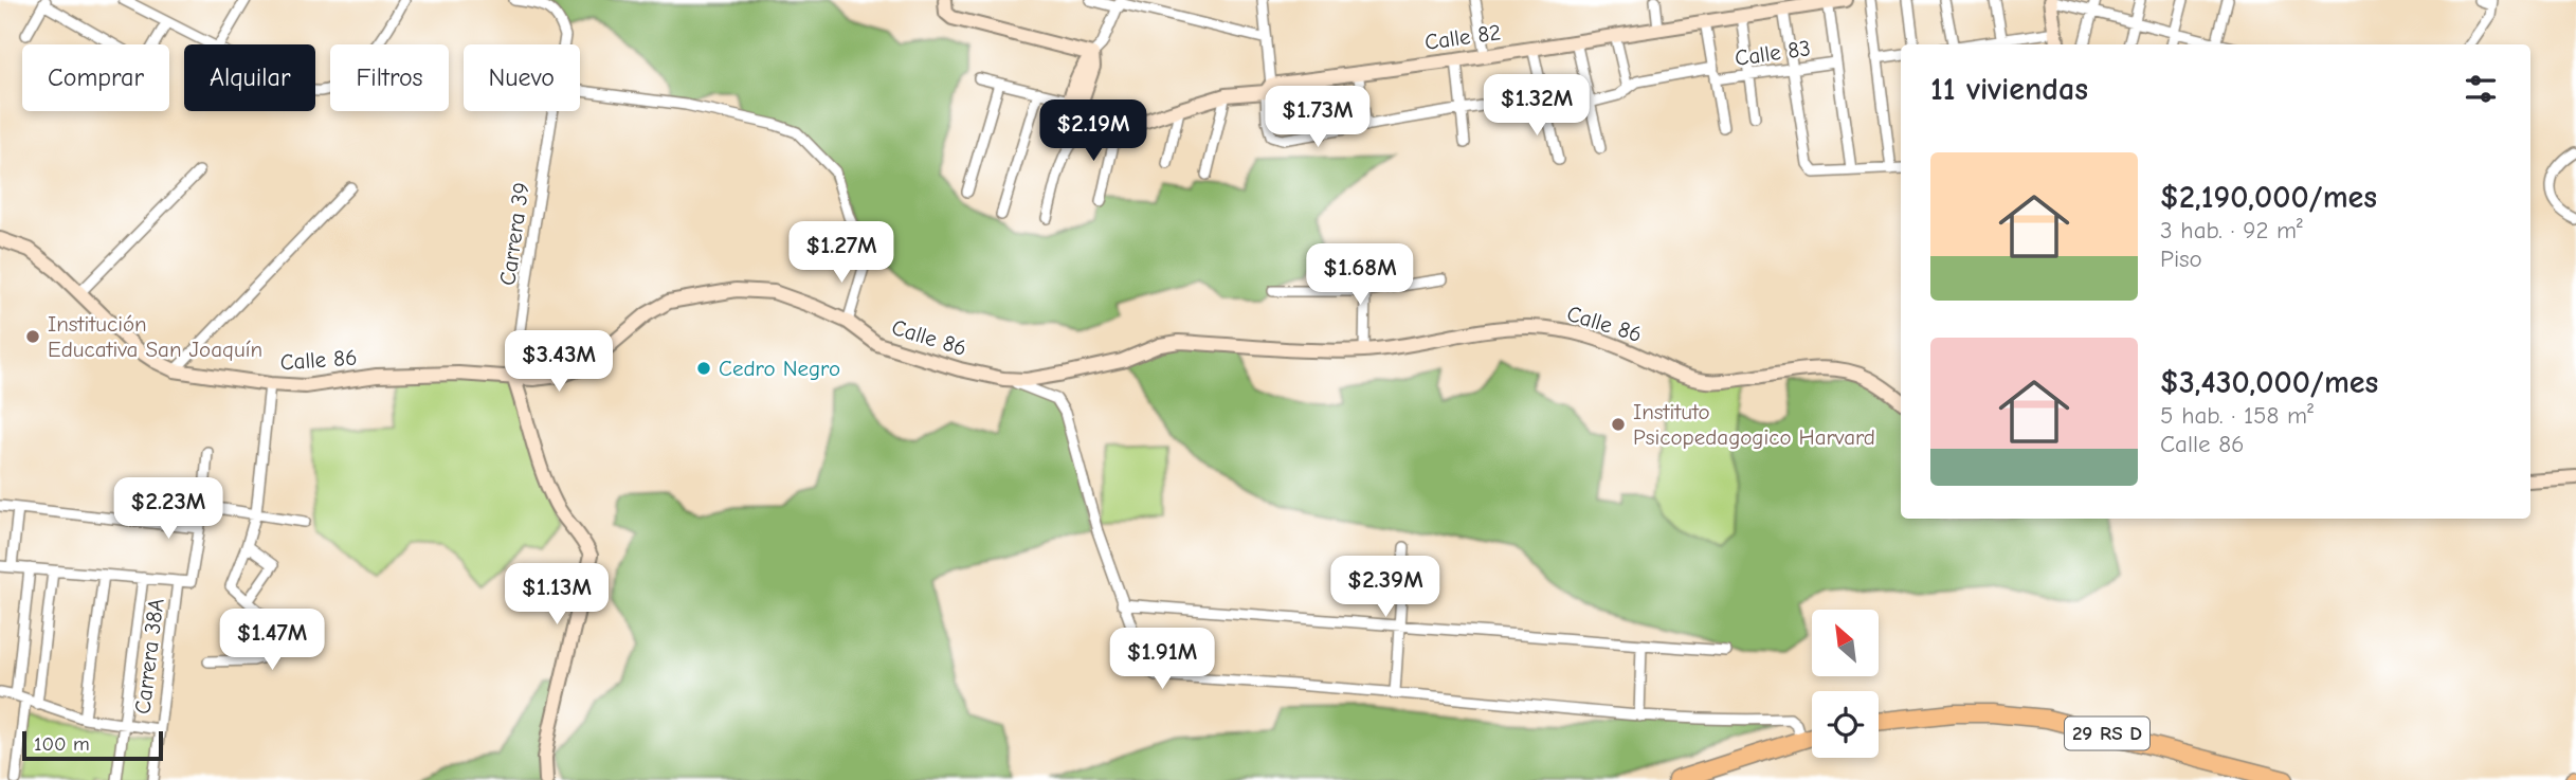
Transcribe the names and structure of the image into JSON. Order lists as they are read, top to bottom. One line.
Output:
{"streets":{"highway":["29 RS D"],"main road":["Calle 82","Carrera 39","Calle 86"],"street":["Calle 83","Carrera 38A"]},"crossings":[["Carrera 39","Calle 86"]],"places":["Institución Educativa San Joaquín","Cedro Negro","Instituto Psicopedagogico Harvard"],"scale_bar":"100 m","north":"top left","page":{"chip":["Comprar","Alquilar","Filtros","Nuevo"],"heading":"11 viviendas","price":["$1.32M","$1.73M","$2.19M","$1.27M","$1.68M","$3.43M","$2.23M","$2.39M","$1.13M","$1.47M","$1.91M"],"list":[{"name":"$2,190,000/mes","note":"3 hab. · 92 m² · Piso"},{"name":"$3,430,000/mes","note":"5 hab. · 158 m² · Calle 86"}],"scale":"100 m"}}
